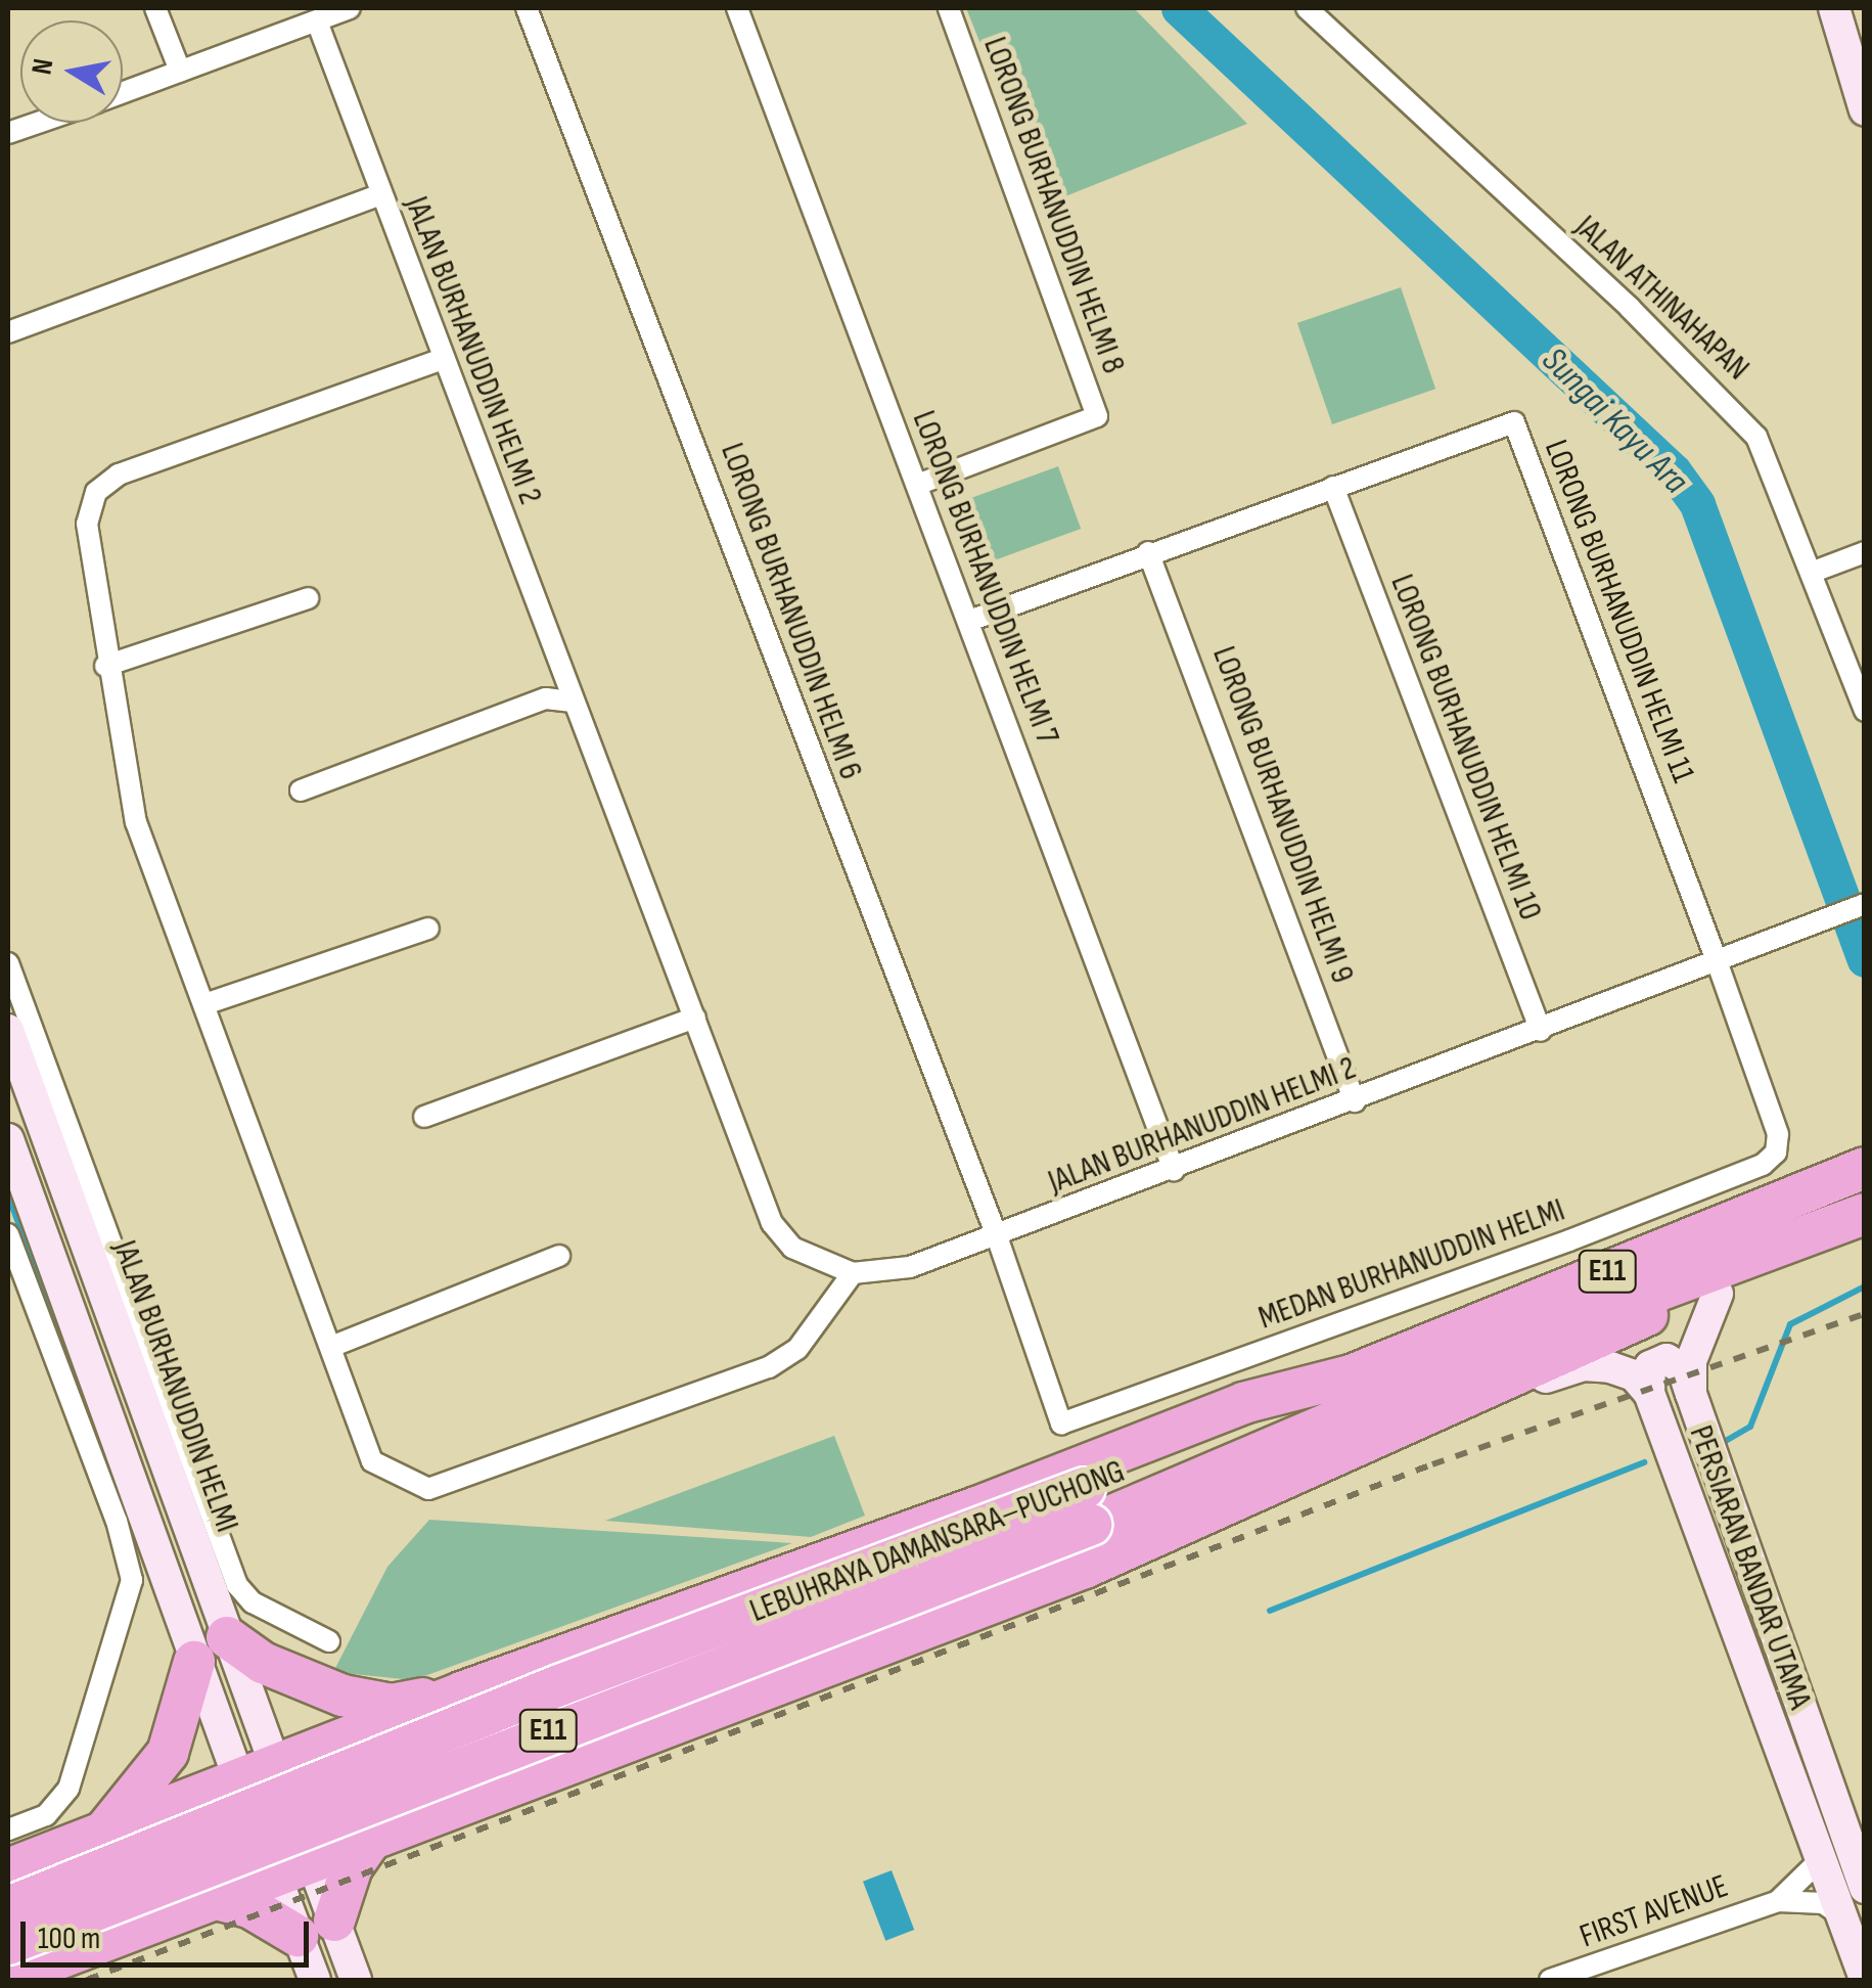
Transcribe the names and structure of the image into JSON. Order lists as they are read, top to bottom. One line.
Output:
{"streets":{"highway":["E11","LEBUHRAYA DAMANSARA–PUCHONG"],"main road":["JALAN BURHANUDDIN HELMI","PERSIARAN BANDAR UTAMA"],"street":["LORONG BURHANUDDIN HELMI 8","JALAN ATHINAHAPAN","JALAN BURHANUDDIN HELMI 2","LORONG BURHANUDDIN HELMI 7","LORONG BURHANUDDIN HELMI 6","LORONG BURHANUDDIN HELMI 11","LORONG BURHANUDDIN HELMI 10","LORONG BURHANUDDIN HELMI 9","MEDAN BURHANUDDIN HELMI","FIRST AVENUE"]},"crossings":[["LORONG BURHANUDDIN HELMI 8","LORONG BURHANUDDIN HELMI 7"],["JALAN BURHANUDDIN HELMI 2","LORONG BURHANUDDIN HELMI 7"],["JALAN BURHANUDDIN HELMI 2","LORONG BURHANUDDIN HELMI 6"],["JALAN BURHANUDDIN HELMI 2","LORONG BURHANUDDIN HELMI 11"],["JALAN BURHANUDDIN HELMI 2","LORONG BURHANUDDIN HELMI 10"],["JALAN BURHANUDDIN HELMI 2","LORONG BURHANUDDIN HELMI 9"],["JALAN BURHANUDDIN HELMI 2","MEDAN BURHANUDDIN HELMI"],["LORONG BURHANUDDIN HELMI 7","LORONG BURHANUDDIN HELMI 11"],["LORONG BURHANUDDIN HELMI 6","MEDAN BURHANUDDIN HELMI"],["LORONG BURHANUDDIN HELMI 11","LORONG BURHANUDDIN HELMI 10"],["LORONG BURHANUDDIN HELMI 11","LORONG BURHANUDDIN HELMI 9"],["LORONG BURHANUDDIN HELMI 11","MEDAN BURHANUDDIN HELMI"],["PERSIARAN BANDAR UTAMA","FIRST AVENUE"]],"water":["Sungai Kayu Ara"],"scale_bar":"100 m","north":"left"}
